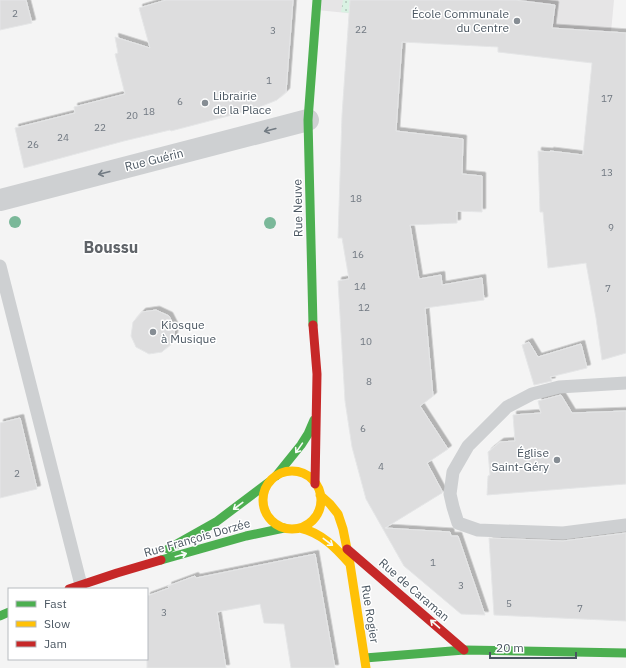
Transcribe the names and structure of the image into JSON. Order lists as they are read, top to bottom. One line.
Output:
{"streets":{"main road":["Rue Neuve","Rue François Dorzée","Rue de Caraman","Rue Rogier"],"street":["Rue Guérin"]},"crossings":[["Rue Guérin","Rue Neuve"],["Rue Neuve","Rue François Dorzée"],["Rue Neuve","Rue Rogier"],["Rue François Dorzée","Rue Rogier"],["Rue de Caraman","Rue Rogier"]],"one_way":["Rue Guérin","Rue de Caraman"],"districts":["Boussu"],"places":["École Communale du Centre","Librairie de la Place","Kiosque à Musique","Église Saint-Géry"],"house_numbers":["2","22","3","1","17","6","18","20","22","24","26","13","18","9","16","14","7","12","10","8","6","4","2","1","3","5","7","3"],"legend":["Fast","Slow","Jam"],"scale_bar":"20 m"}
